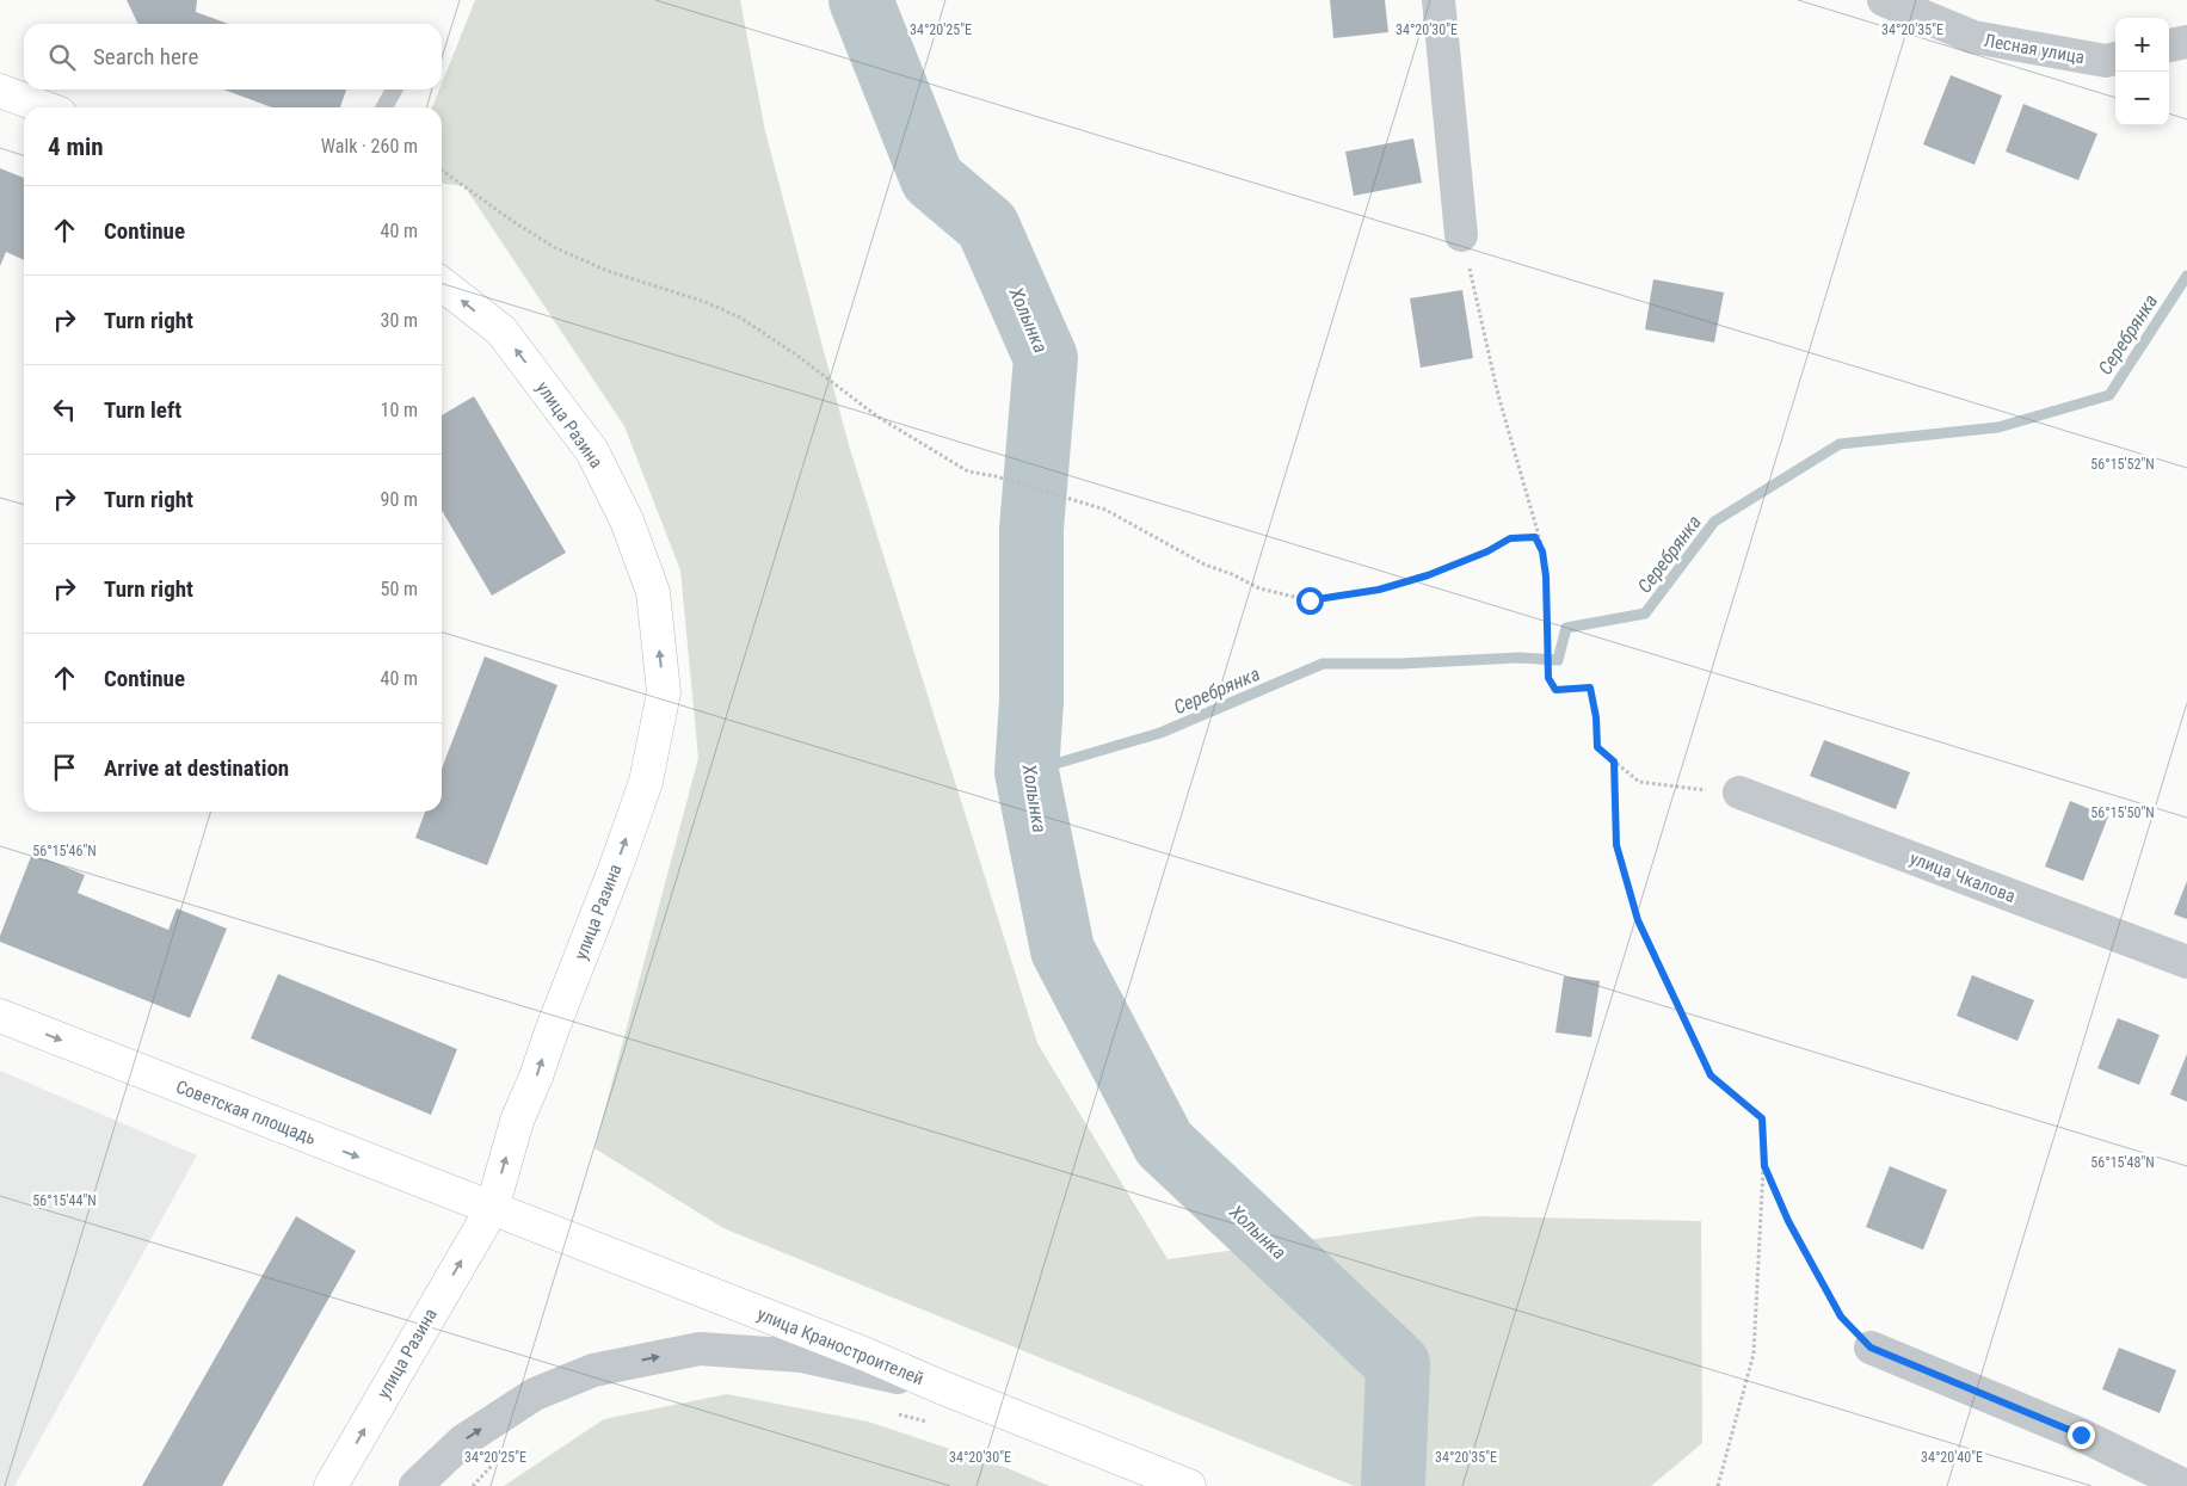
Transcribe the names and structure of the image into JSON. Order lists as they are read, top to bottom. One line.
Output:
{"streets":{"street":["Лесная улица","улица Разина","улица Чкалова","Советская площадь","улица Краностроителей"]},"crossings":[["улица Разина","Советская площадь"],["улица Разина","улица Краностроителей"],["Советская площадь","улица Краностроителей"]],"one_way":["улица Разина","Советская площадь"],"water":["Холынка","Серебрянка"],"page":{"map_buttons":["+","−"],"search":"Search here","heading":["4 min","Walk · 260 m"],"list":[["Continue","40 m"],["Turn right","30 m"],["Turn left","10 m"],["Turn right","90 m"],["Turn right","50 m"],["Continue","40 m"],"Arrive at destination"]},"coordinates":["34°20'25\"E","34°20'30\"E","34°20'35\"E","56°15'52\"N","56°15'50\"N","56°15'46\"N","56°15'48\"N","56°15'44\"N","34°20'40\"E"]}
